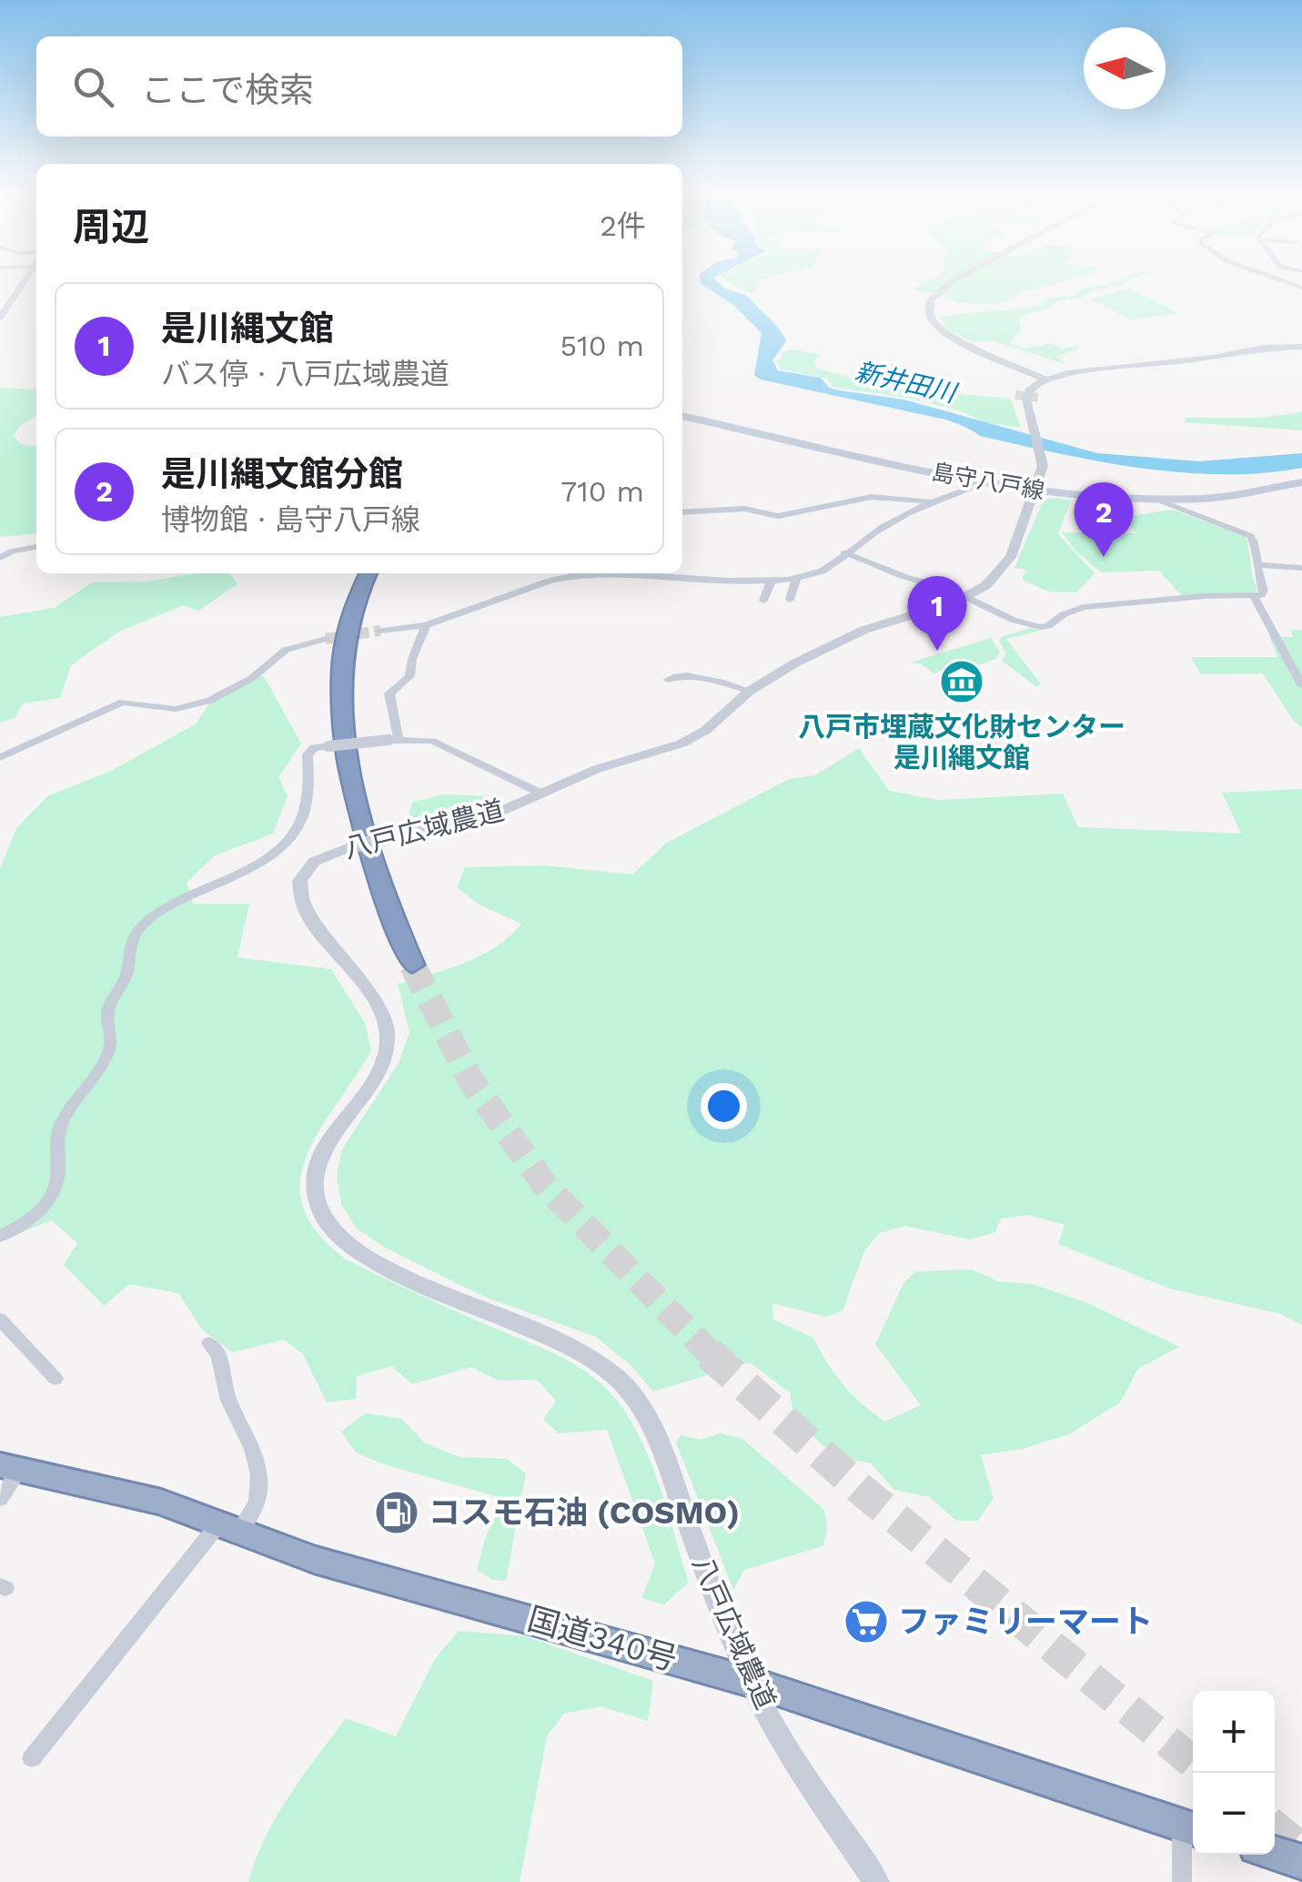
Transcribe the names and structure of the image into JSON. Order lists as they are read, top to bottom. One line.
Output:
{"streets":{"highway":["国道340号"],"main road":["島守八戸線"],"street":["八戸広域農道"]},"crossings":[["島守八戸線","八戸広域農道"],["八戸広域農道","国道340号"]],"water":["新井田川"],"places":{"museum":["八戸市埋蔵文化財センター 是川縄文館"],"fuel station":["コスモ石油 (COSMO)"],"supermarket":["ファミリーマート"]},"north":"left","page":{"search":"ここで検索","heading":["周辺","2件"],"list":[{"mark":"1","name":"是川縄文館","note":"バス停 · 八戸広域農道","value":"510 m"},{"mark":"2","name":"是川縄文館分館","note":"博物館 · 島守八戸線","value":"710 m"}],"pins":["2","1"],"map_buttons":["+","−"]}}
